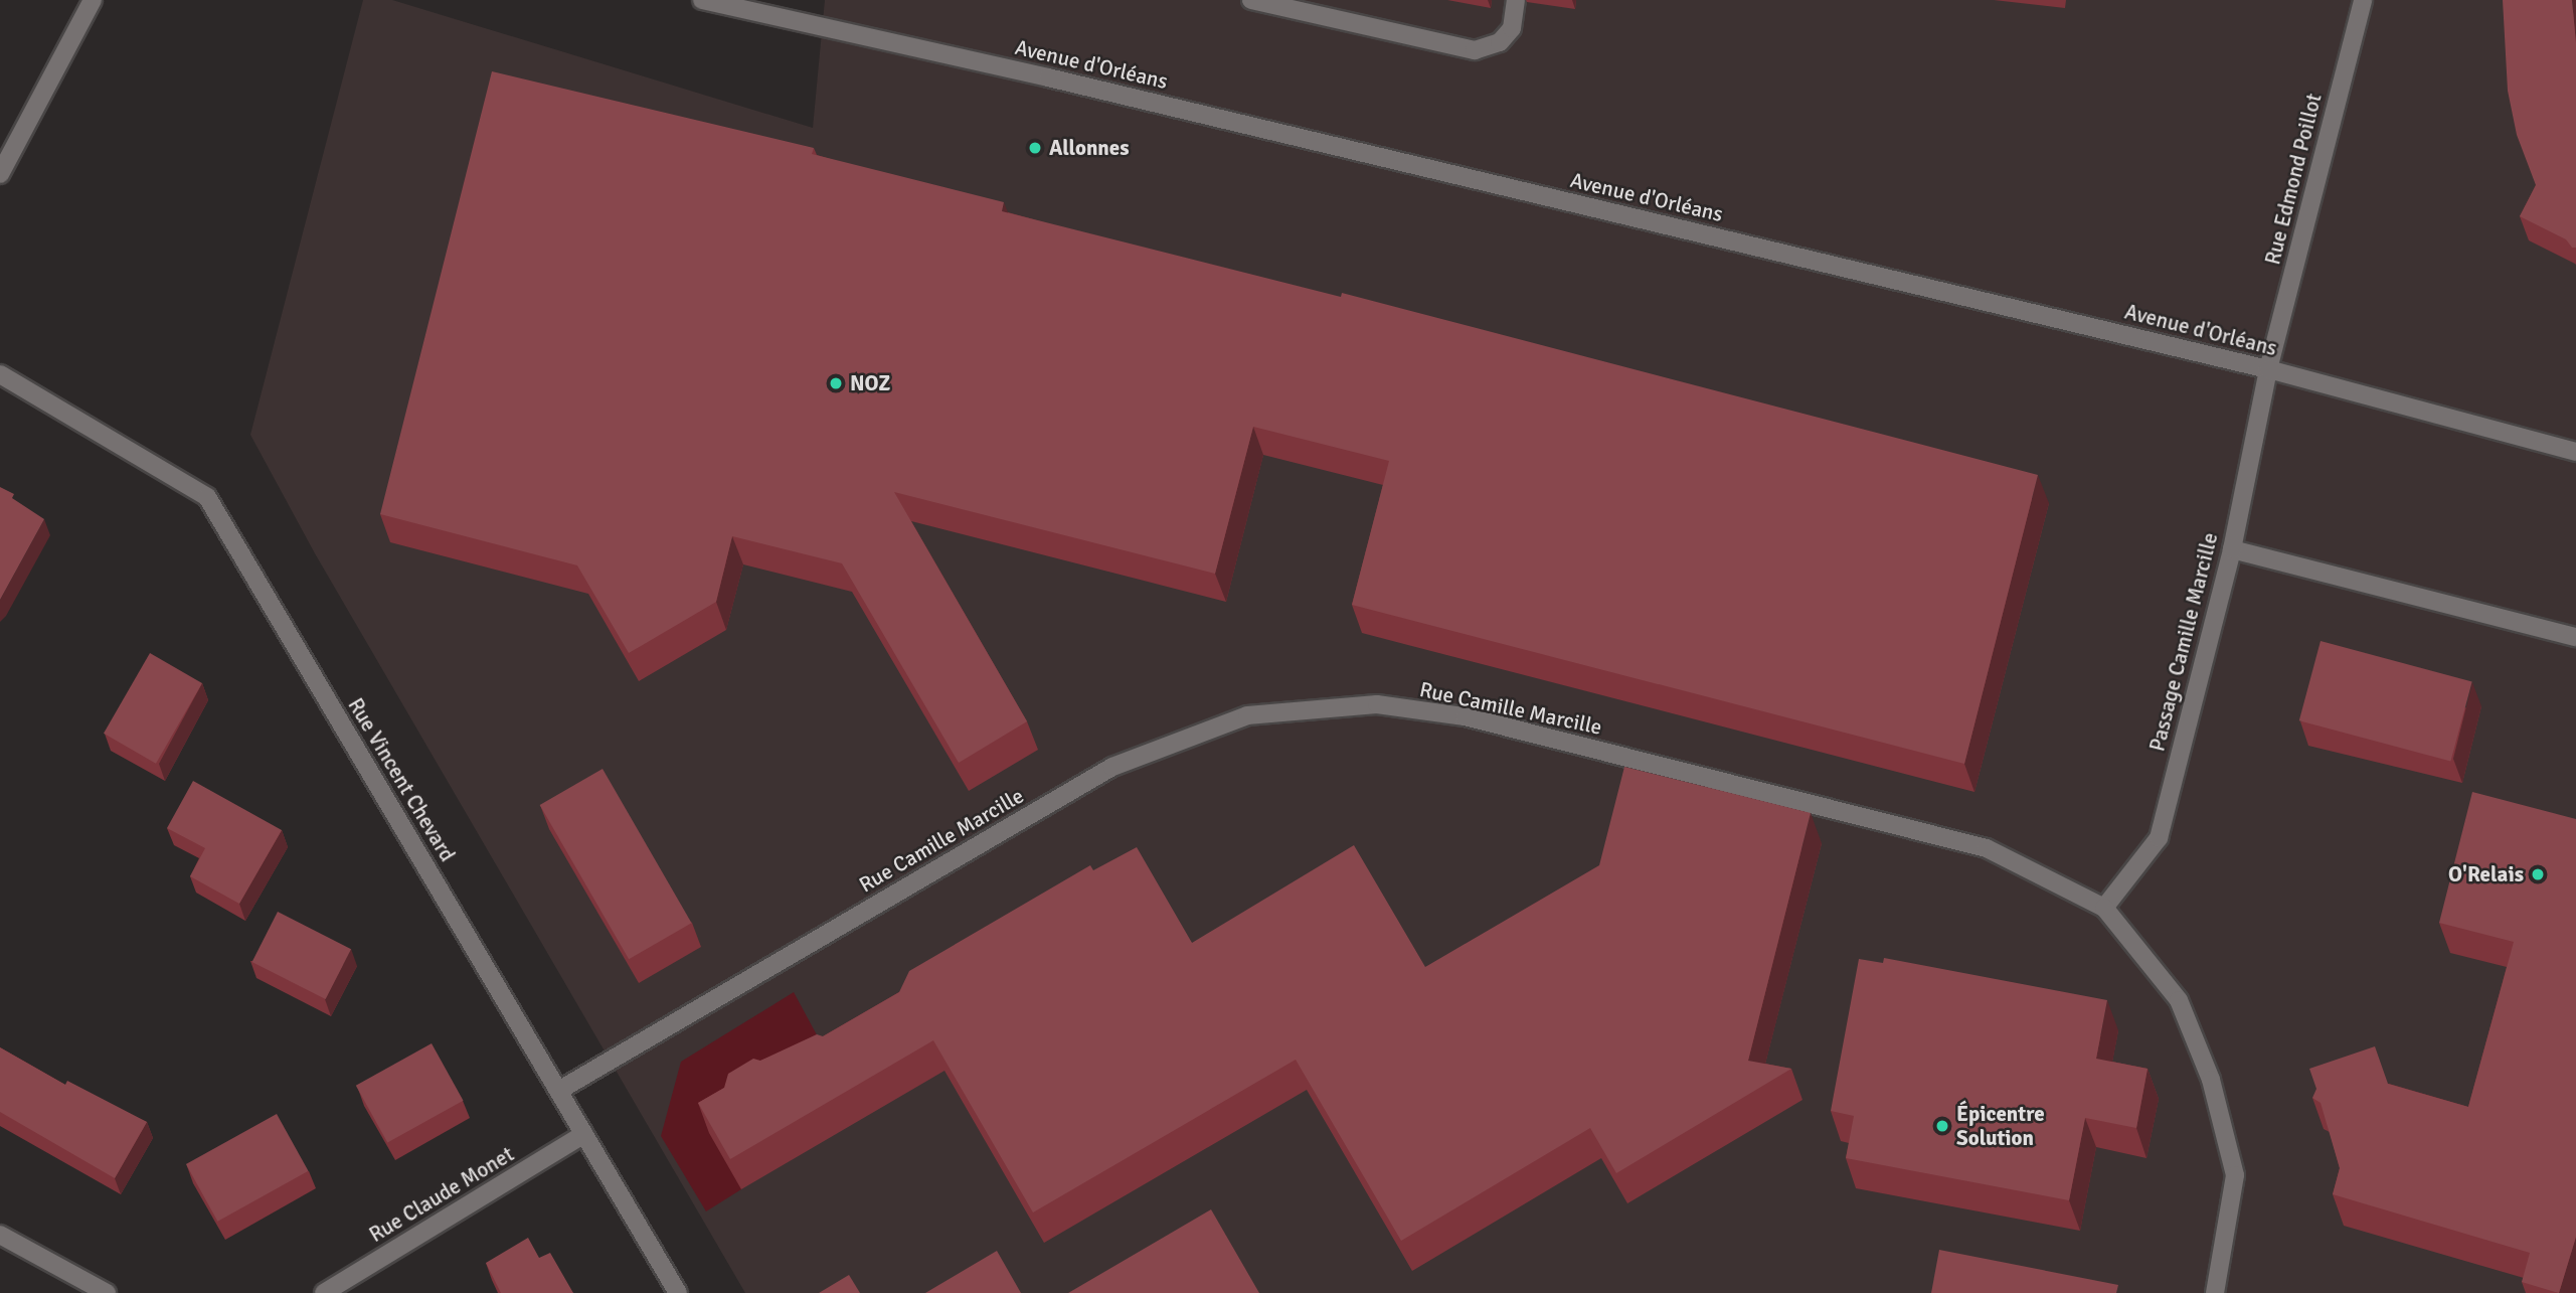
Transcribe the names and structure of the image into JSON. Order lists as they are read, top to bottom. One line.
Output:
{"streets":{"street":["Avenue d'Orléans","Rue Edmond Poillot","Passage Camille Marcille","Rue Camille Marcille","Rue Vincent Chevard","Rue Claude Monet"]},"crossings":[["Avenue d'Orléans","Rue Edmond Poillot"],["Avenue d'Orléans","Passage Camille Marcille"],["Rue Edmond Poillot","Passage Camille Marcille"],["Passage Camille Marcille","Rue Camille Marcille"],["Rue Camille Marcille","Rue Vincent Chevard"],["Rue Vincent Chevard","Rue Claude Monet"]],"places":["Allonnes","NOZ","O'Relais","Épicentre Solution"]}
